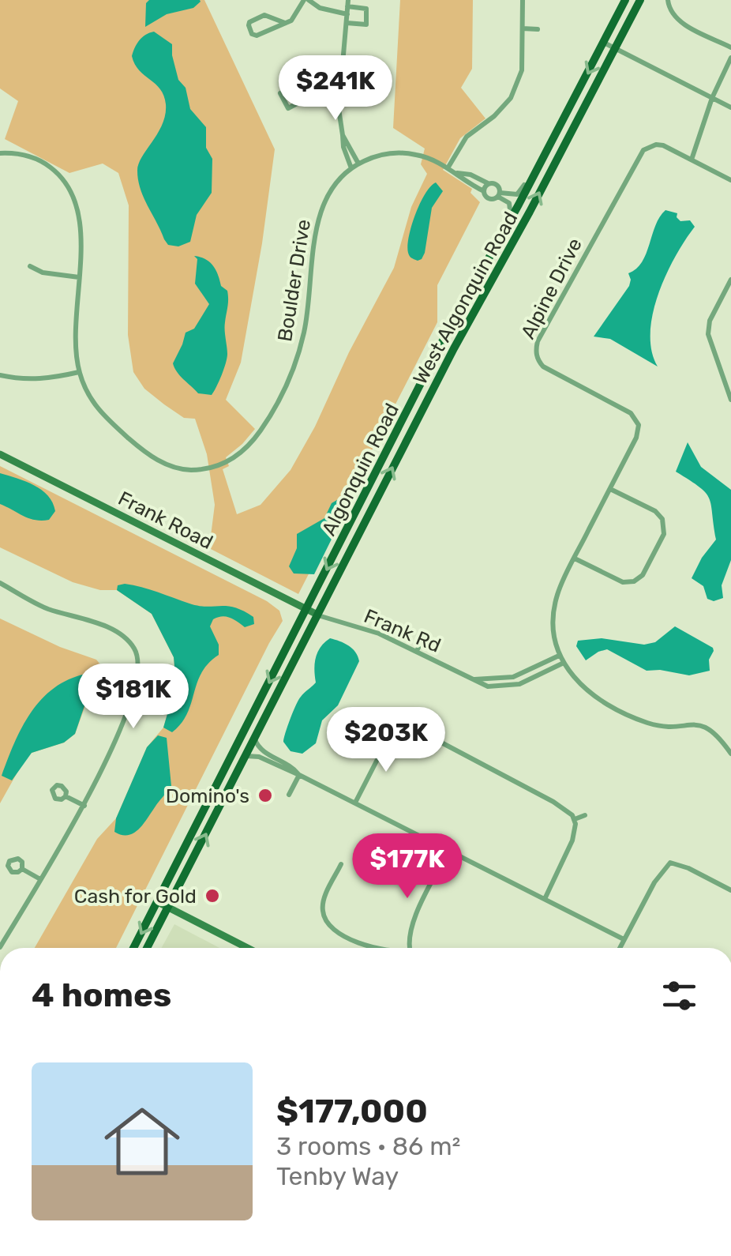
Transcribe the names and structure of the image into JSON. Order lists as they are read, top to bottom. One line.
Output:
{"streets":{"main road":["West Algonquin Road","Algonquin Road"],"street":["Boulder Drive","Alpine Drive","Frank Road","Frank Rd"]},"crossings":[["Boulder Drive","Algonquin Road"],["Alpine Drive","Frank Rd"],["West Algonquin Road","Frank Road"],["West Algonquin Road","Frank Rd"],["Algonquin Road","Frank Road"],["Frank Road","Frank Rd"]],"one_way":["West Algonquin Road","Algonquin Road"],"places":["Domino's","Cash for Gold"],"page":{"price":["$241K","$181K","$203K","$177K"],"heading":"4 homes","list":[{"name":"$177,000","note":"3 rooms · 86 m² · Tenby Way"}]}}
